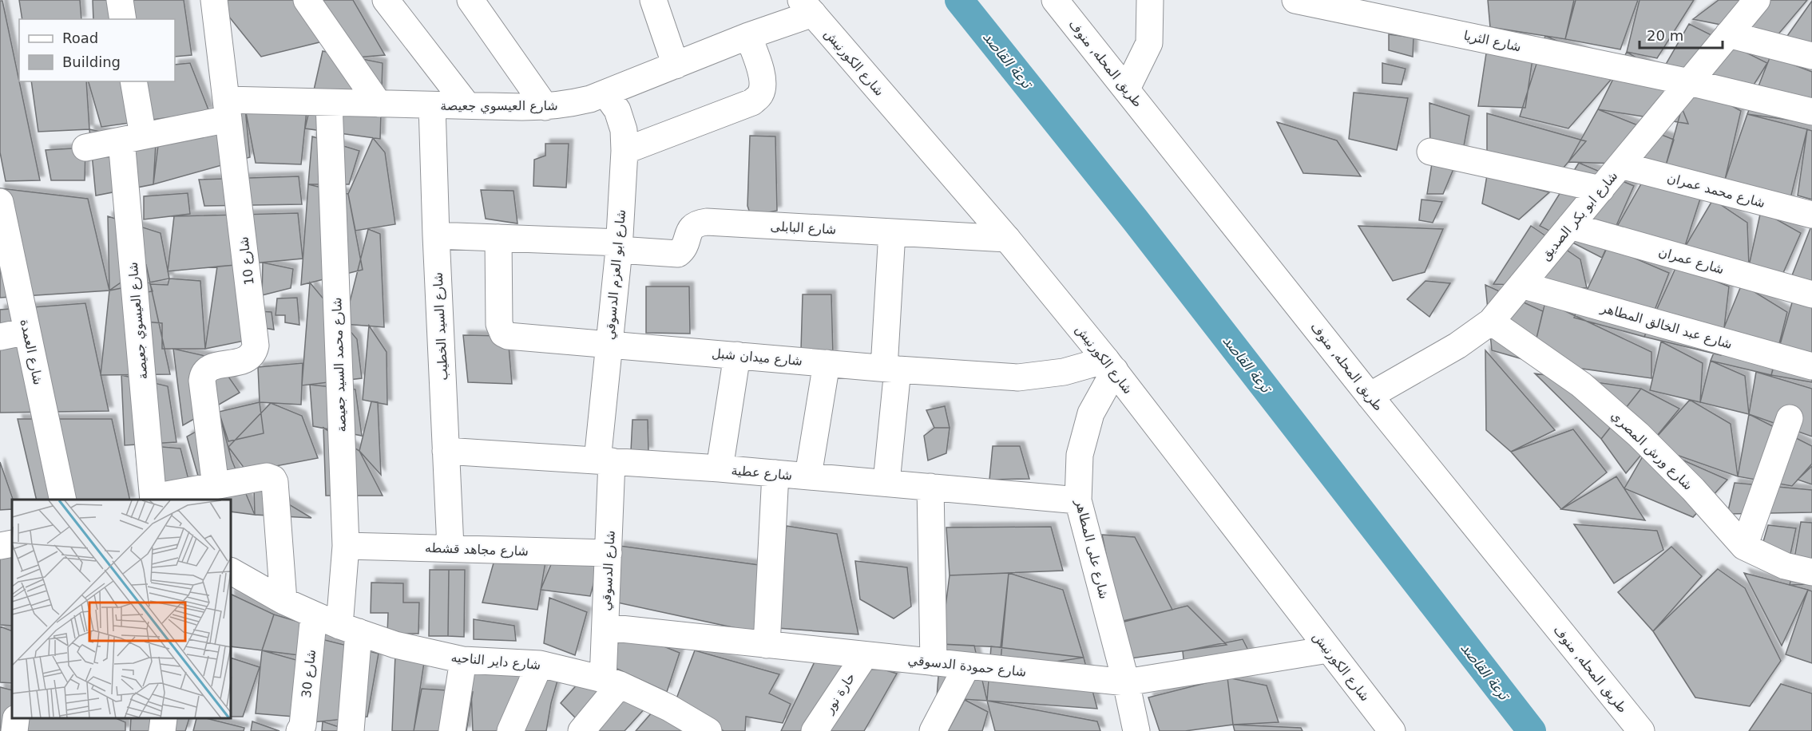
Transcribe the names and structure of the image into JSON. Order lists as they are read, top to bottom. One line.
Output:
{"streets":{"street":["شارع الثريا","شارع الكورنيش","طريق المحله, منوف","شارع العيسوي جعيصة","شارع محمد عمران","شارع ابو بكر الصديق","شارع البابلى","شارع عمران","شارع 10","شارع ابو العزم الدسوقي","شارع عبد الخالق المطاهر","شارع السيد الخطيب","شارع العمدة","شارع ميدان شبل","شارع محمد السيد جعيصة","شارع ورش المصري","شارع عطية","شارع مجاهد قشطه","شارع على المطاهر","شارع الدسوقي","شارع داير الناحيه","شارع حمودة الدسوقي","شارع 30","حارة نور"]},"crossings":[["شارع الثريا","شارع ابو بكر الصديق"],["شارع الكورنيش","شارع العيسوي جعيصة"],["شارع الكورنيش","شارع البابلى"],["شارع الكورنيش","شارع ميدان شبل"],["شارع الكورنيش","شارع على المطاهر"],["شارع الكورنيش","شارع حمودة الدسوقي"],["طريق المحله, منوف","شارع ابو بكر الصديق"],["شارع العيسوي جعيصة","شارع 10"],["شارع العيسوي جعيصة","شارع ابو العزم الدسوقي"],["شارع العيسوي جعيصة","شارع السيد الخطيب"],["شارع العيسوي جعيصة","شارع محمد السيد جعيصة"],["شارع محمد عمران","شارع ابو بكر الصديق"],["شارع ابو بكر الصديق","شارع عمران"],["شارع ابو بكر الصديق","شارع عبد الخالق المطاهر"],["شارع ابو بكر الصديق","شارع ورش المصري"],["شارع البابلى","شارع ابو العزم الدسوقي"],["شارع ابو العزم الدسوقي","شارع ميدان شبل"],["شارع ابو العزم الدسوقي","شارع عطية"],["شارع ابو العزم الدسوقي","شارع الدسوقي"],["شارع السيد الخطيب","شارع عطية"],["شارع السيد الخطيب","شارع مجاهد قشطه"],["شارع ميدان شبل","شارع على المطاهر"],["شارع محمد السيد جعيصة","شارع مجاهد قشطه"],["شارع محمد السيد جعيصة","شارع داير الناحيه"],["شارع عطية","شارع على المطاهر"],["شارع عطية","شارع الدسوقي"],["شارع مجاهد قشطه","شارع الدسوقي"],["شارع على المطاهر","شارع حمودة الدسوقي"],["شارع الدسوقي","شارع داير الناحيه"],["شارع الدسوقي","شارع حمودة الدسوقي"],["شارع داير الناحيه","شارع 30"],["شارع حمودة الدسوقي","حارة نور"]],"water":["ترعة القاصد"],"legend":["Road","Building"],"scale_bar":"20 m"}
